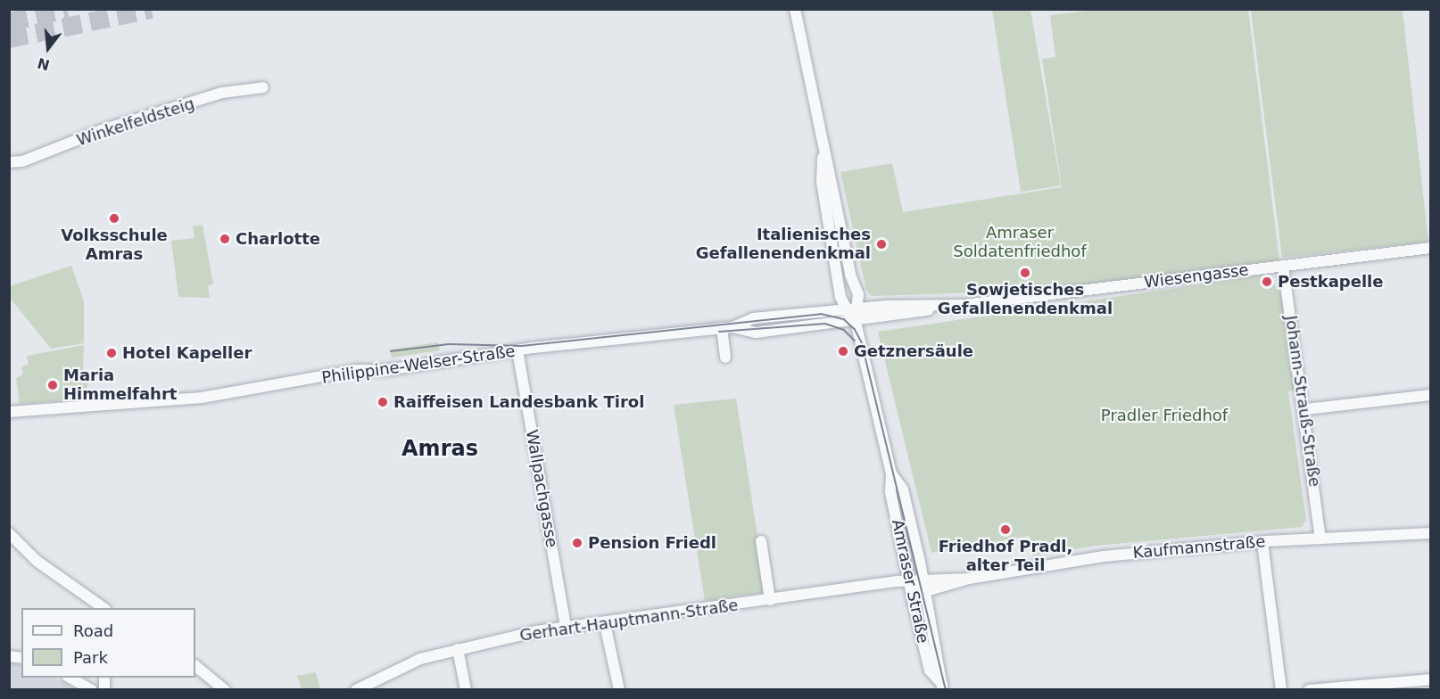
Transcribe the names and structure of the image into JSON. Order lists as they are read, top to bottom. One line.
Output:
{"streets":{"street":["Winkelfeldsteig","Wiesengasse","Philippine-Welser-Straße","Johann-Strauß-Straße","Wallpachgasse","Kaufmannstraße","Amraser Straße","Gerhart-Hauptmann-Straße"]},"crossings":[["Wiesengasse","Philippine-Welser-Straße"],["Wiesengasse","Johann-Strauß-Straße"],["Wiesengasse","Amraser Straße"],["Philippine-Welser-Straße","Wallpachgasse"],["Philippine-Welser-Straße","Amraser Straße"],["Johann-Strauß-Straße","Kaufmannstraße"],["Wallpachgasse","Gerhart-Hauptmann-Straße"],["Kaufmannstraße","Amraser Straße"],["Kaufmannstraße","Gerhart-Hauptmann-Straße"],["Amraser Straße","Gerhart-Hauptmann-Straße"]],"districts":["Amras"],"parks":["Amraser Soldatenfriedhof","Pradler Friedhof"],"places":["Volksschule Amras","Charlotte","Italienisches Gefallenendenkmal","Sowjetisches Gefallenendenkmal","Pestkapelle","Getznersäule","Hotel Kapeller","Maria Himmelfahrt","Raiffeisen Landesbank Tirol","Friedhof Pradl, alter Teil","Pension Friedl"],"legend":["Road","Park"],"north":"bottom"}
